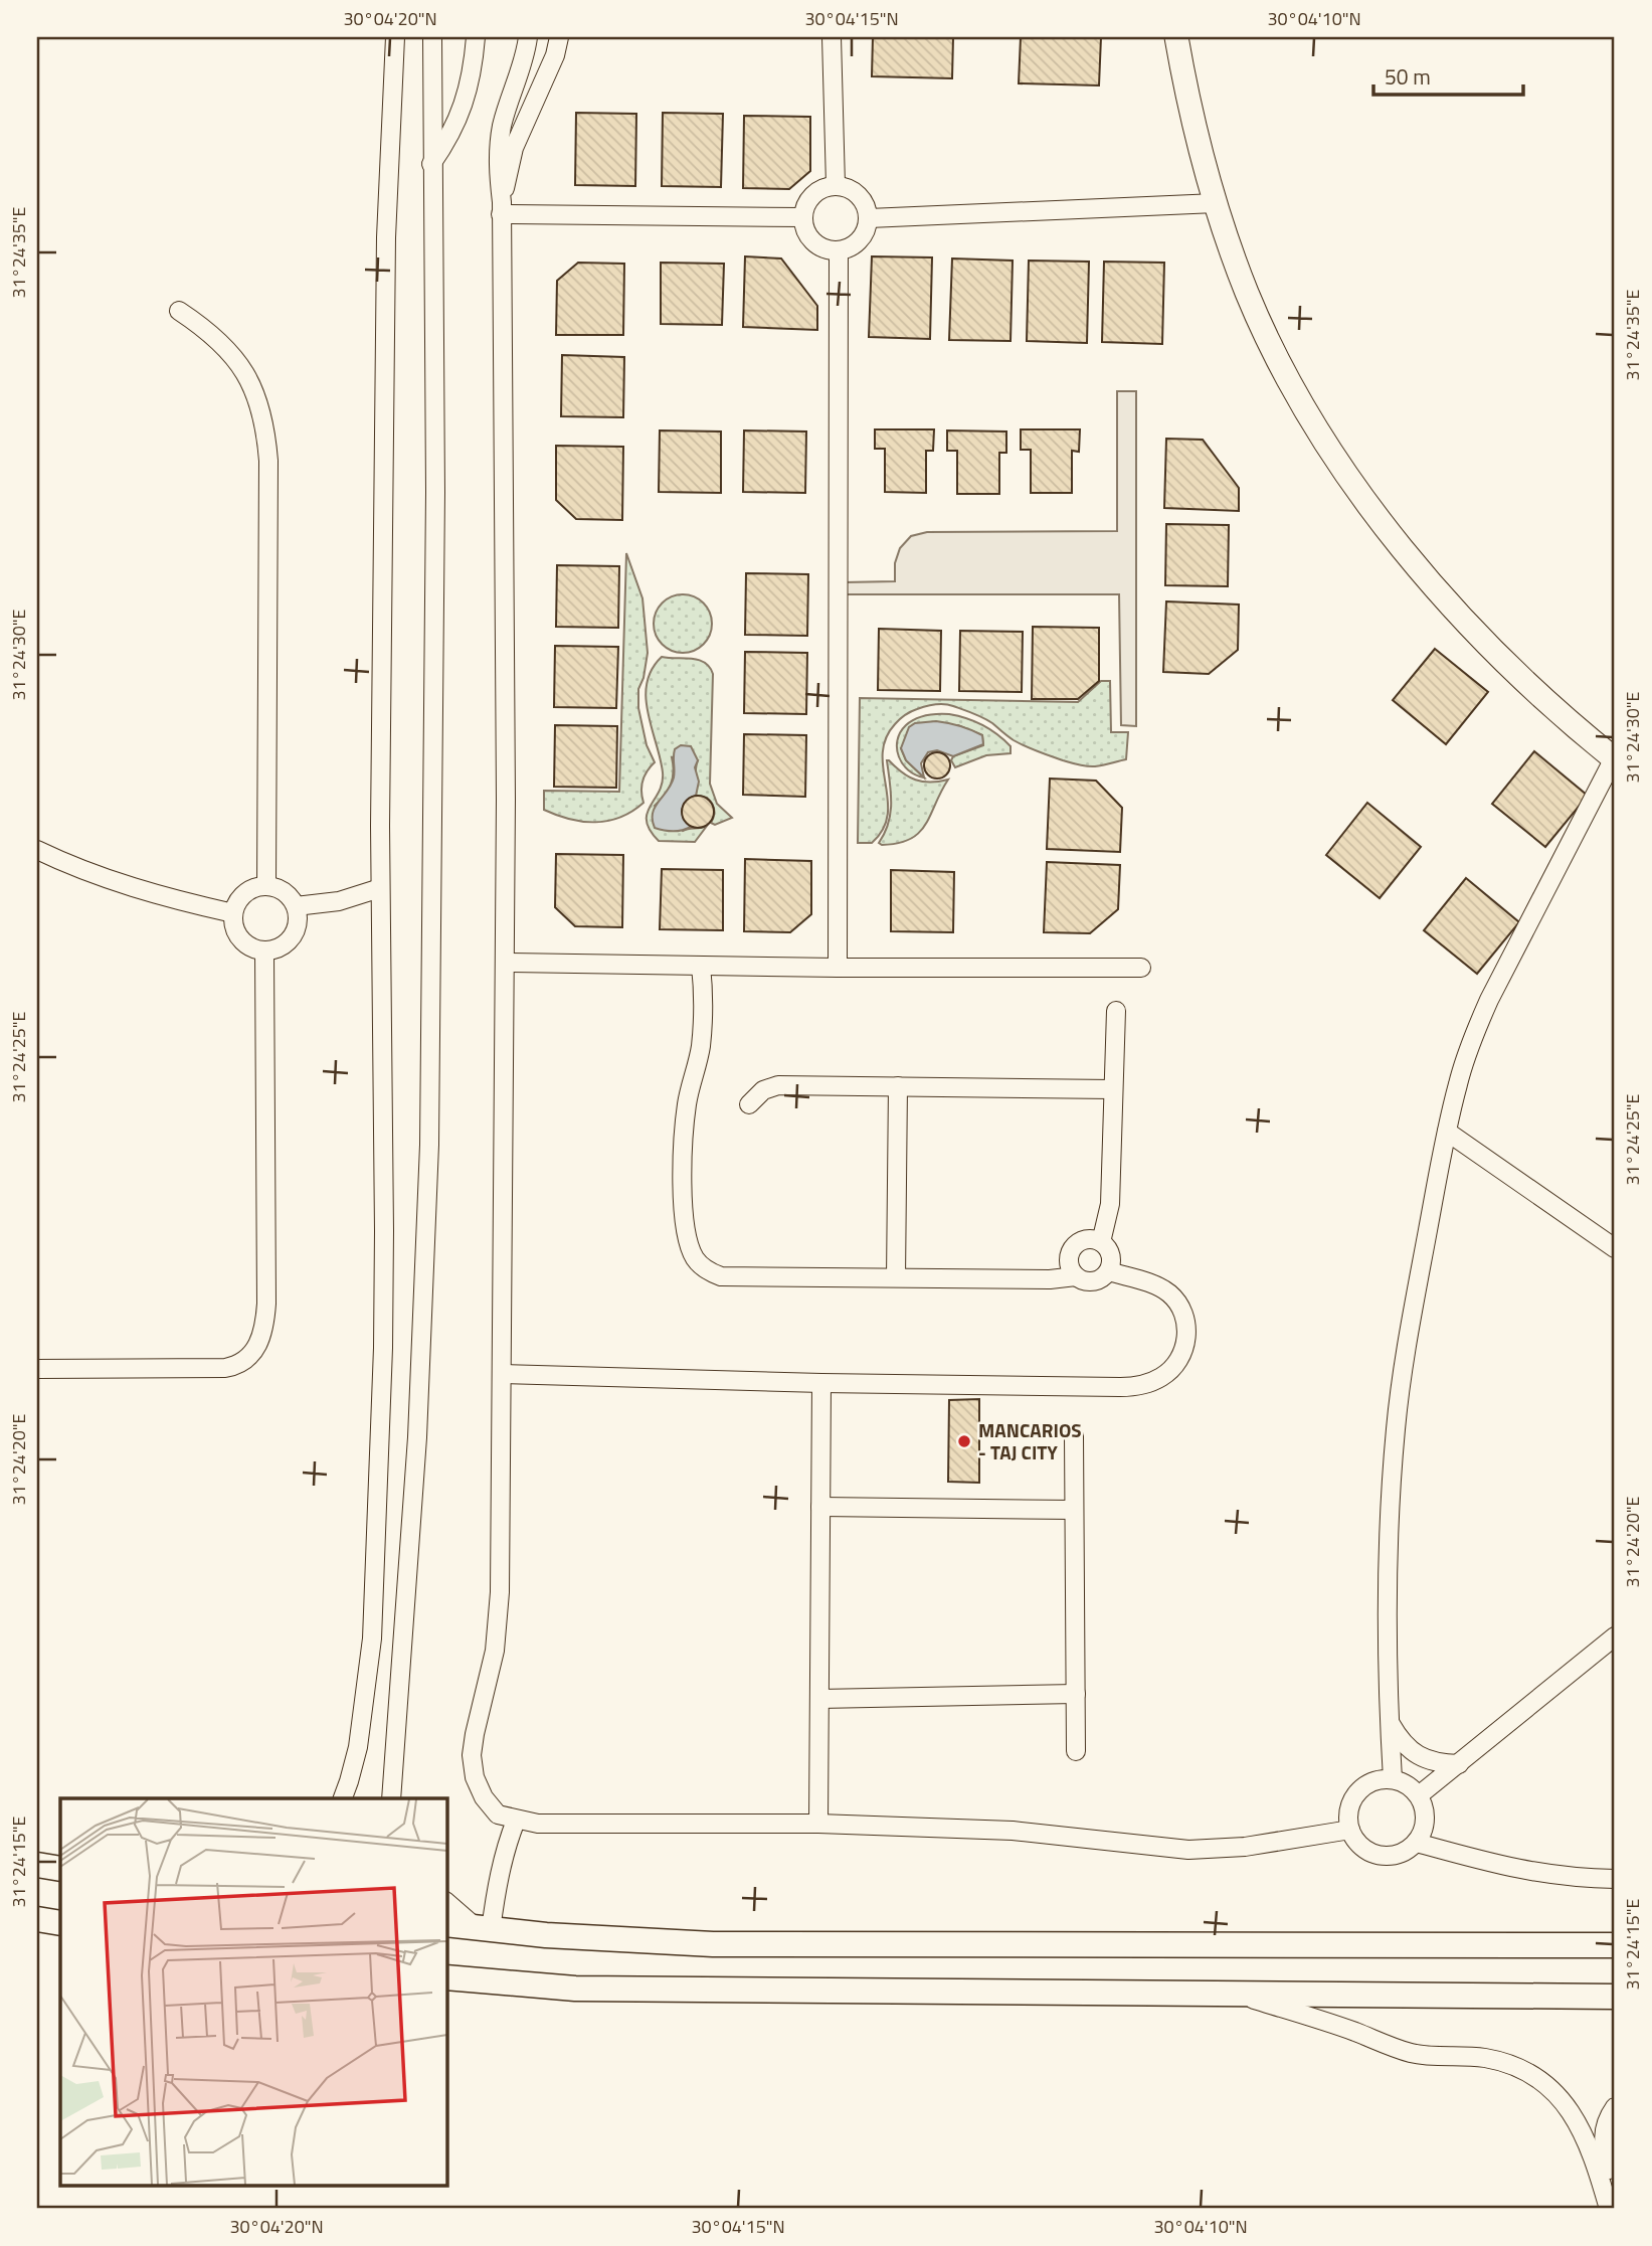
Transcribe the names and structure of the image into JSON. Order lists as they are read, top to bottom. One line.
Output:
{"places":["MANCARIOS - TAJ CITY"],"scale_bar":"50 m","coordinates":["30°04'20\"N","30°04'15\"N","30°04'10\"N","31°24'35\"E","31°24'30\"E","31°24'25\"E","31°24'20\"E","31°24'15\"E"]}
